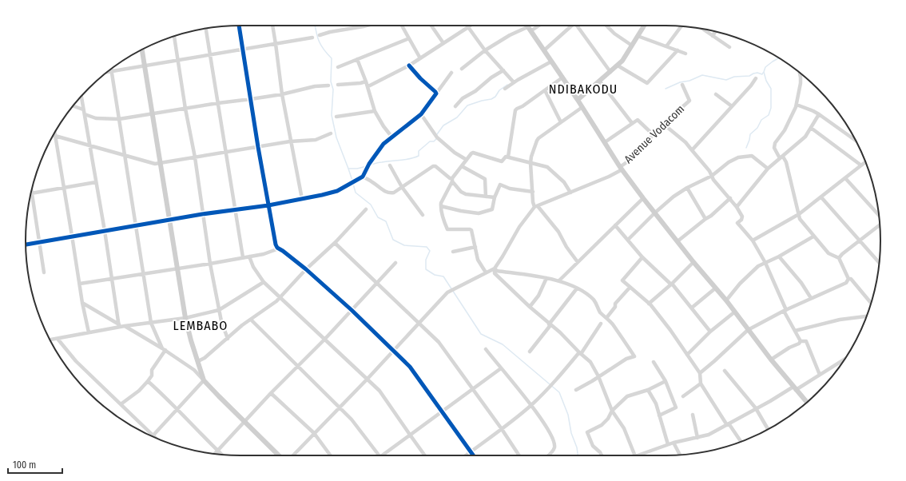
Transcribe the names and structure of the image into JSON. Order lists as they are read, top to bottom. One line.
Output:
{"streets":{"street":["Avenue Vodacom"]},"districts":["NDIBAKODU","LEMBABO"],"scale_bar":"100 m"}
